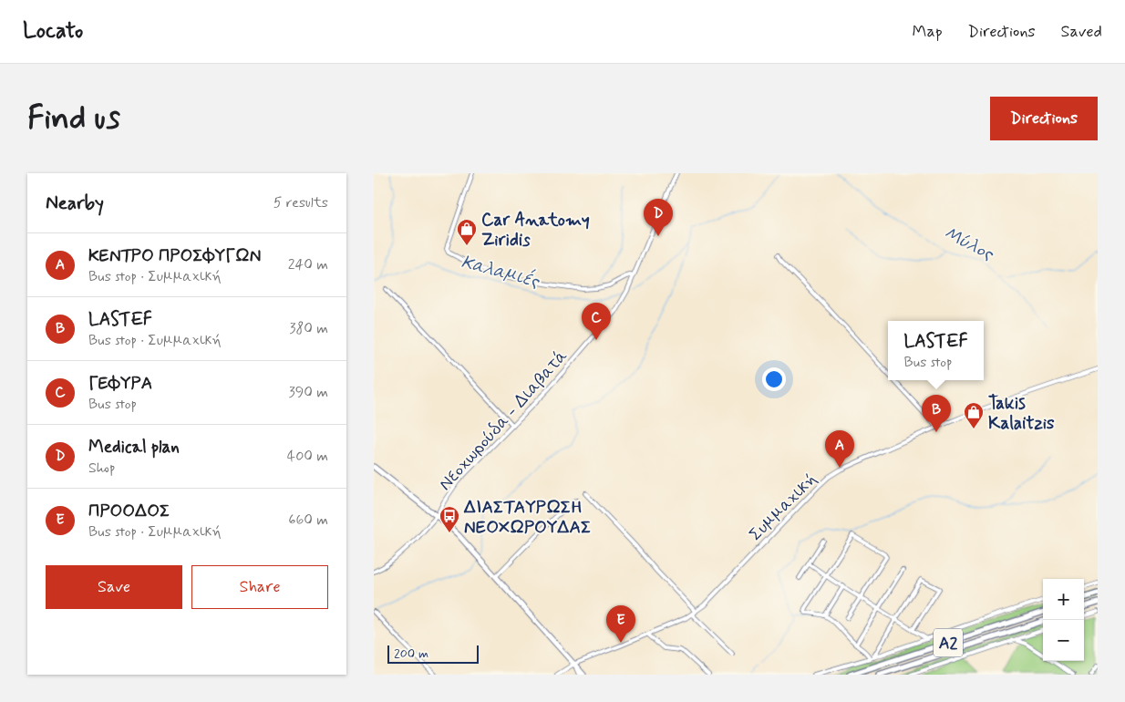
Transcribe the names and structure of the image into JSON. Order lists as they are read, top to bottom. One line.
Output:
{"streets":{"highway":["Α2"],"street":["Νεοχωρούδα - Διαβατά","Συμμαχική"]},"water":["Μύλος","Καλαμιές"],"places":{"shop":["Car Anatomy Ziridis","Takis Kalaitzis"],"bus stop":["ΔΙΑΣΤΑΥΡΩΣΗ ΝΕΟΧΩΡΟΥΔΑΣ"]},"scale_bar":"200 m","page":{"header":"Locato","nav":["Map","Directions","Saved"],"buttons":["Directions",["Save","Share"]],"title":"Find us","heading":["Nearby","5 results"],"pins":["D","C","B","A","E"],"list":[{"mark":"A","name":"ΚΕΝΤΡΟ ΠΡΟΣΦΥΓΩΝ","note":"Bus stop · Συμμαχική","value":"240 m"},{"mark":"B","name":"LASTEF","note":"Bus stop · Συμμαχική","value":"380 m"},{"mark":"C","name":"ΓΕΦΥΡΑ","note":"Bus stop","value":"390 m"},{"mark":"D","name":"Medical plan","note":"Shop","value":"400 m"},{"mark":"E","name":"ΠΡΟΟΔΟΣ","note":"Bus stop · Συμμαχική","value":"660 m"}],"popup":["LASTEF","Bus stop"],"map_buttons":["+","−"],"scale":"200 m"}}
